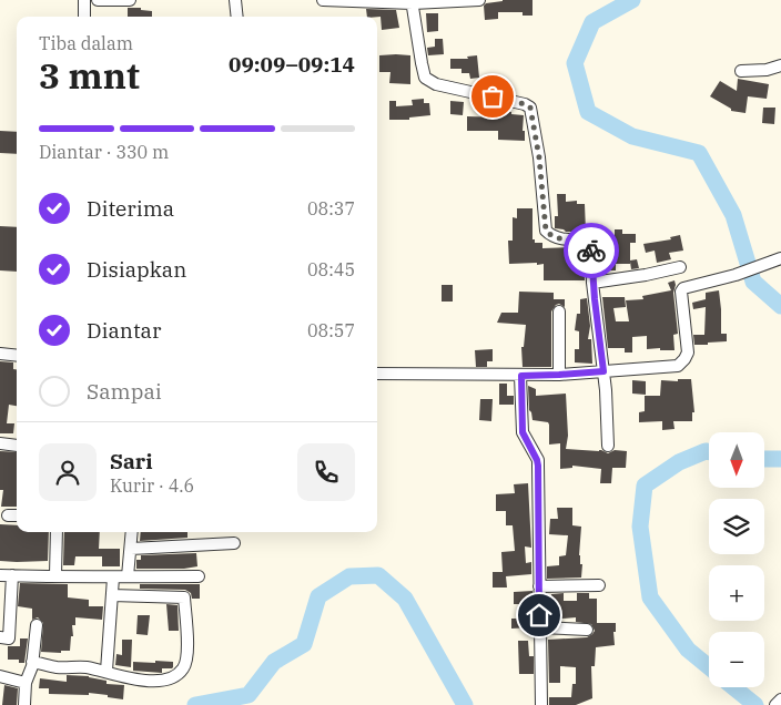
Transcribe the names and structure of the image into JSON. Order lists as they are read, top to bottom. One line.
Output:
{"north":"bottom","page":{"heading":["3 mnt","Tiba dalam","09:09–09:14"],"panel":["Sari","Kurir · 4.6"],"bar":"Diantar · 330 m","list":[["Diterima","08:37"],["Disiapkan","08:45"],["Diantar","08:57"],"Sampai"],"map_buttons":["+","−"]}}
